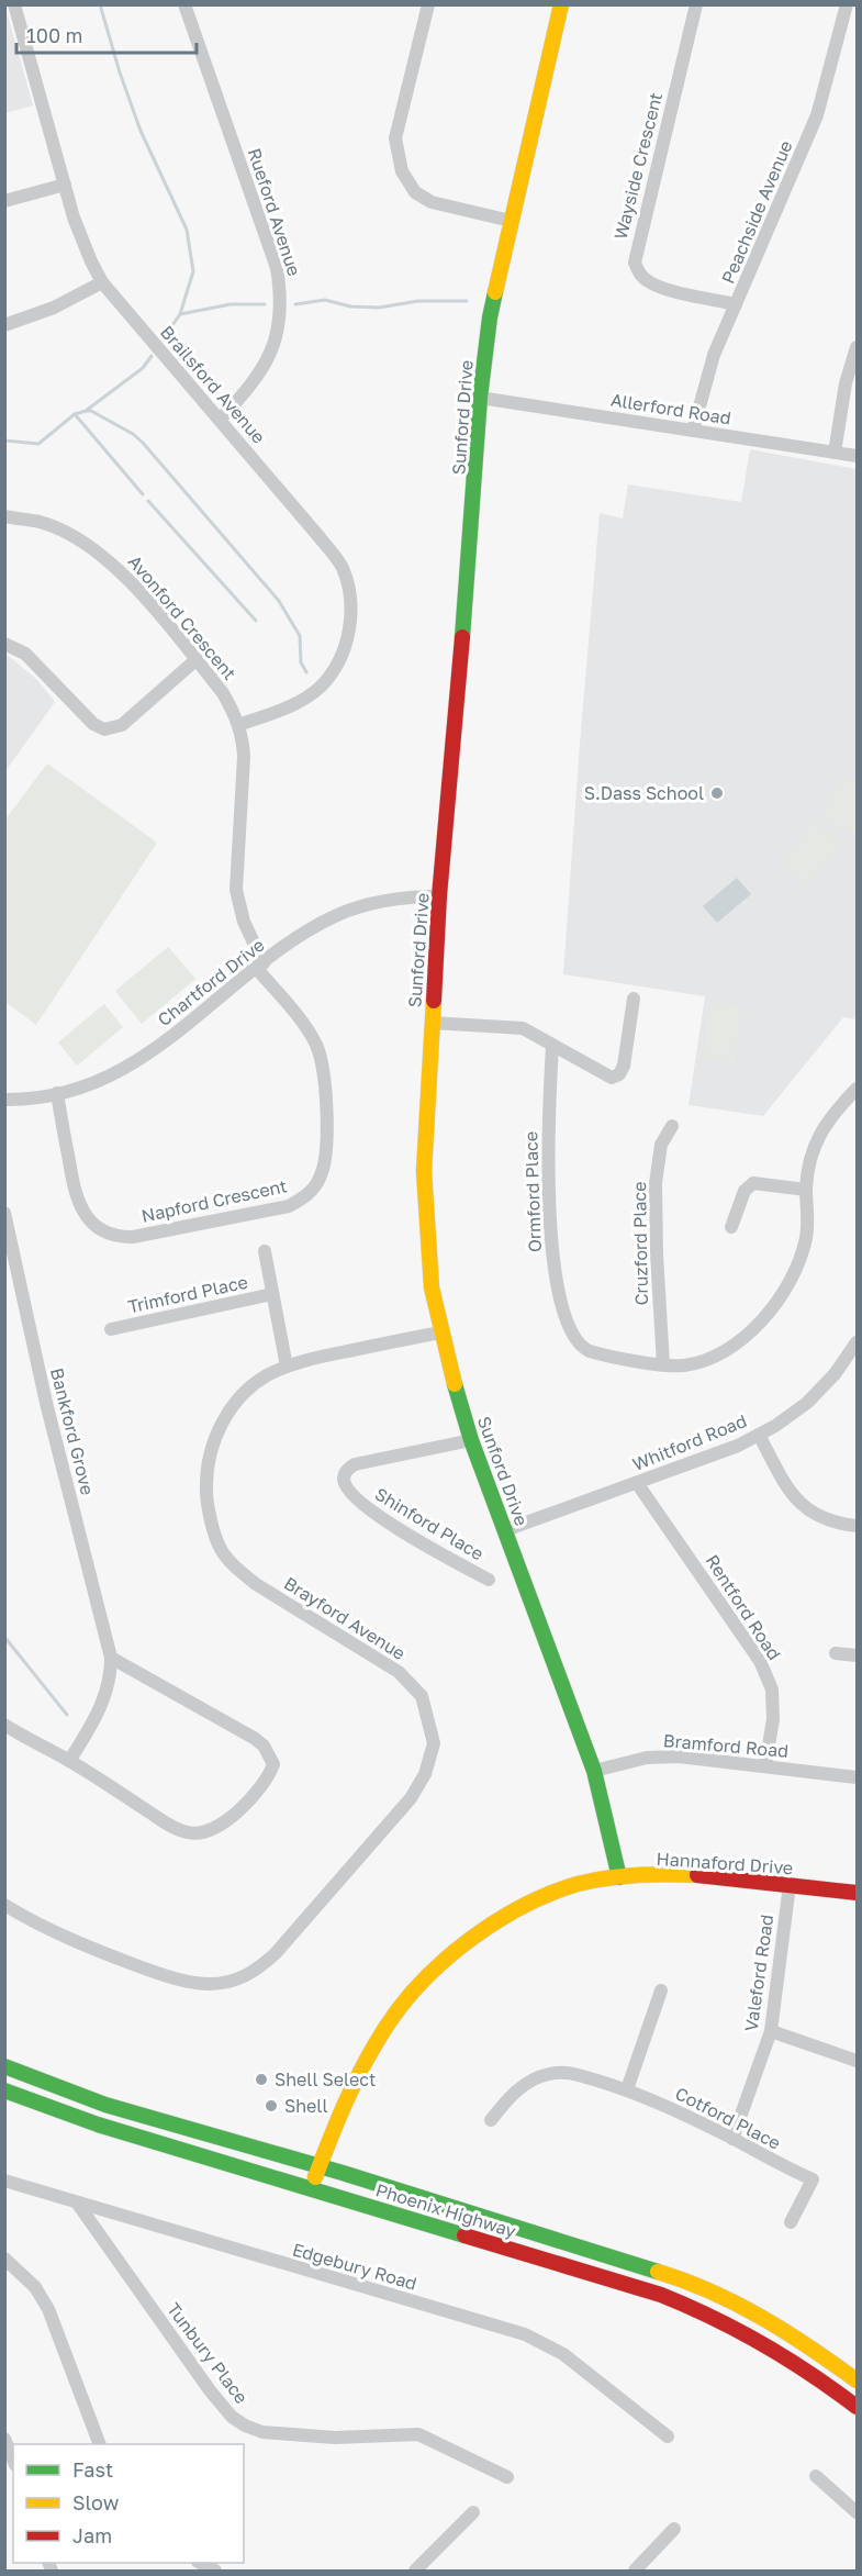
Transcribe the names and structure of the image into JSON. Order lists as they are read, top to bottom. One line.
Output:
{"streets":{"street":["Wayside Crescent","Rueford Avenue","Peachside Avenue","Brailsford Avenue","Allerford Road","Sunford Drive","Avonford Crescent","Chartford Drive","Ormford Place","Napford Crescent","Cruzford Place","Trimford Place","Bankford Grove","Whitford Road","Shinford Place","Rentford Road","Brayford Avenue","Bramford Road","Hannaford Drive","Valeford Road","Cotford Place","Phoenix Highway","Edgebury Road","Tunbury Place"]},"crossings":[["Wayside Crescent","Peachside Avenue"],["Rueford Avenue","Brailsford Avenue"],["Peachside Avenue","Allerford Road"],["Brailsford Avenue","Avonford Crescent"],["Allerford Road","Sunford Drive"],["Sunford Drive","Chartford Drive"],["Sunford Drive","Whitford Road"],["Sunford Drive","Shinford Place"],["Sunford Drive","Brayford Avenue"],["Sunford Drive","Bramford Road"],["Sunford Drive","Hannaford Drive"],["Avonford Crescent","Chartford Drive"],["Avonford Crescent","Napford Crescent"],["Chartford Drive","Napford Crescent"],["Ormford Place","Cruzford Place"],["Trimford Place","Brayford Avenue"],["Whitford Road","Rentford Road"],["Rentford Road","Bramford Road"],["Hannaford Drive","Valeford Road"],["Hannaford Drive","Phoenix Highway"],["Valeford Road","Cotford Place"],["Edgebury Road","Tunbury Place"]],"places":["S.Dass School","Shell Select","Shell"],"legend":["Fast","Slow","Jam"],"scale_bar":"100 m"}
